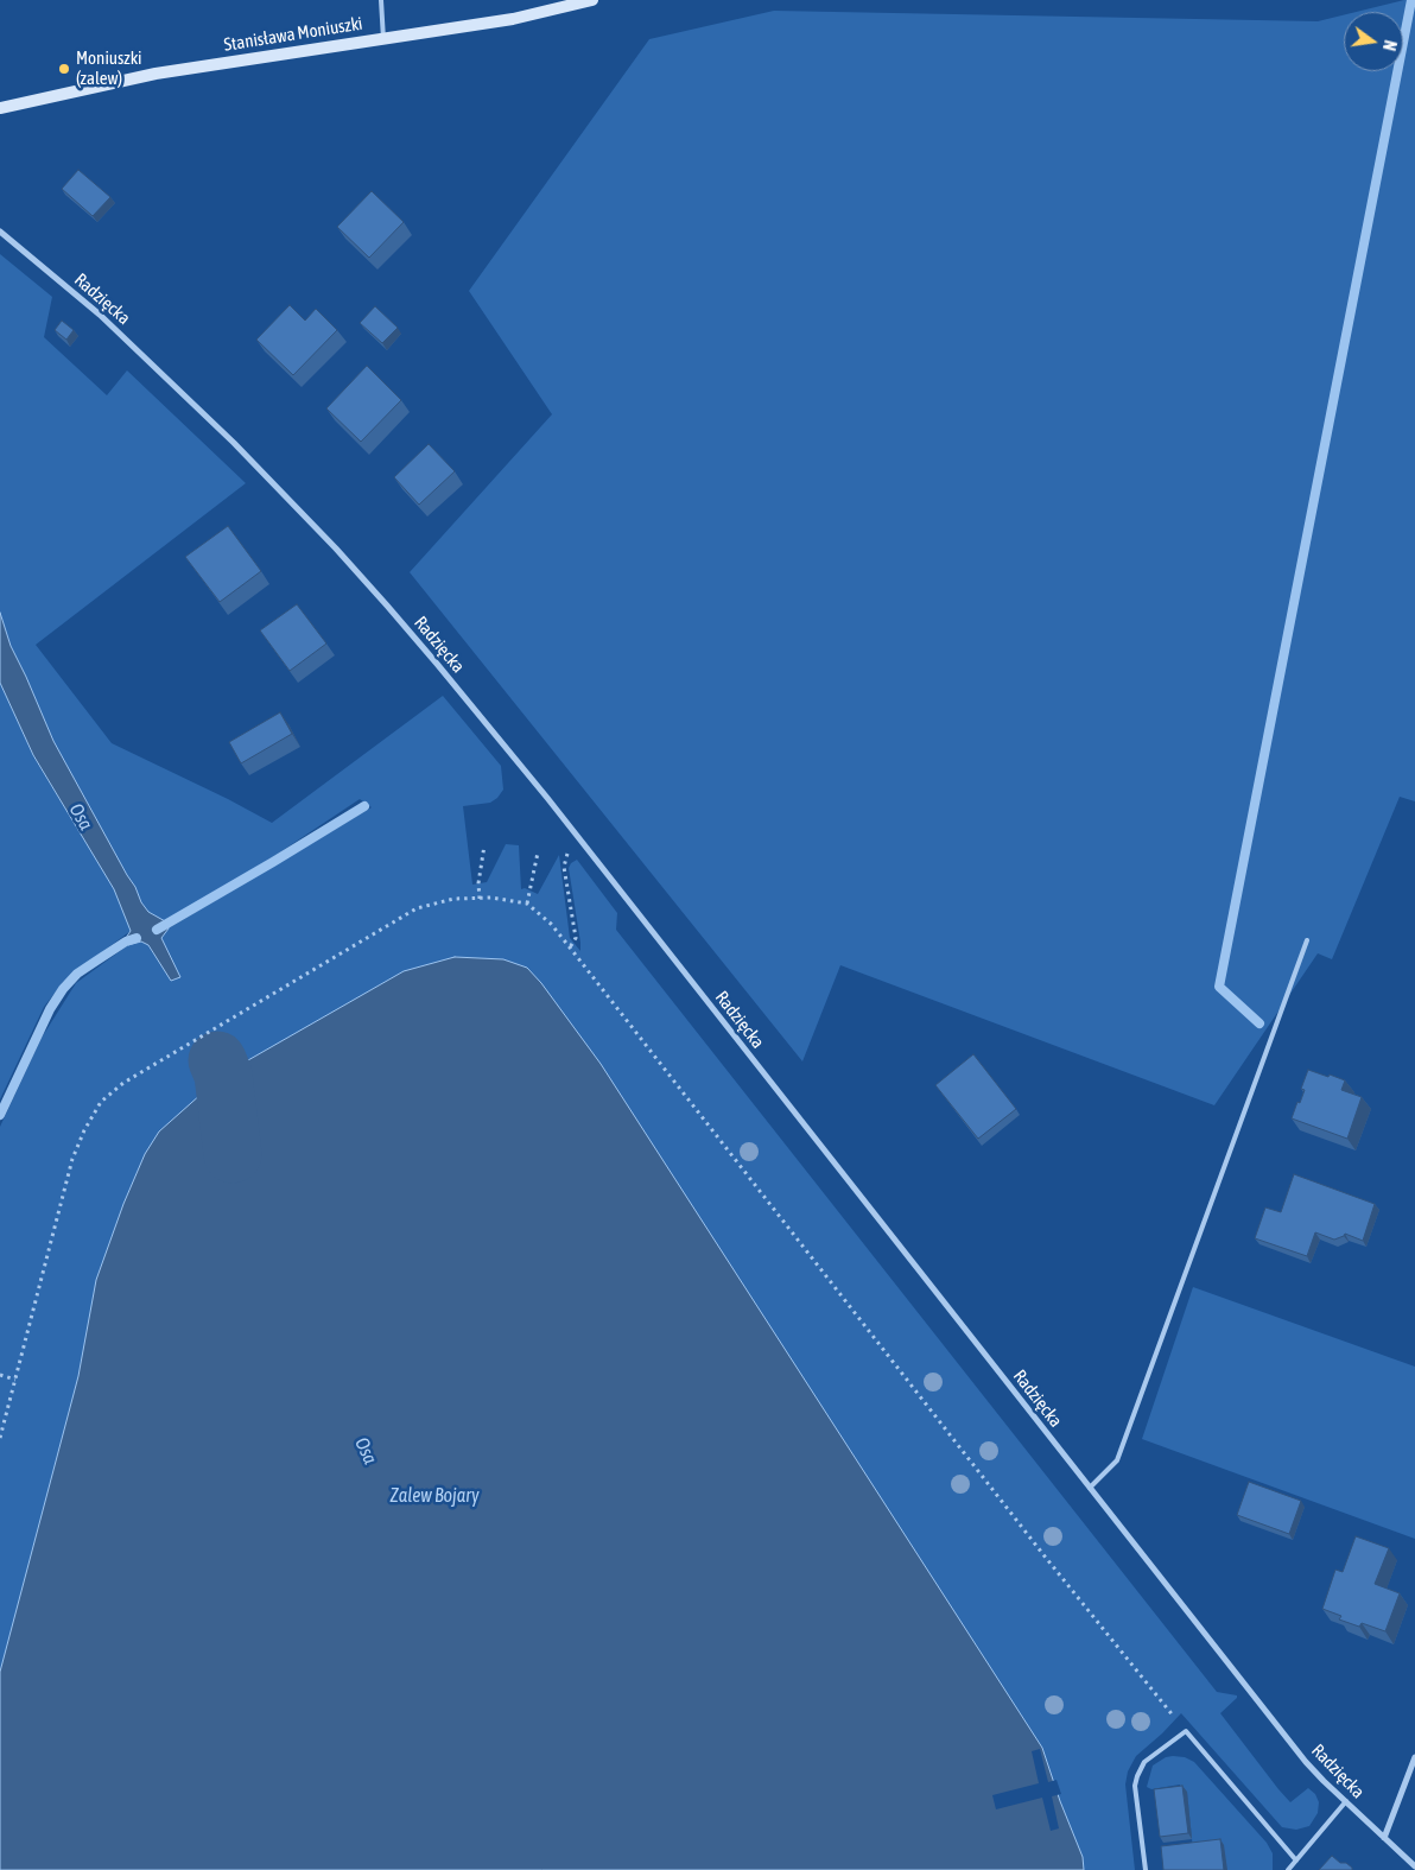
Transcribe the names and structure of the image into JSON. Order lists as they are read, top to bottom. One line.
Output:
{"streets":{"street":["Stanisława Moniuszki","Radzięcka"]},"water":["Osa","Zalew Bojary"],"places":["Moniuszki (zalew)"],"north":"right"}
